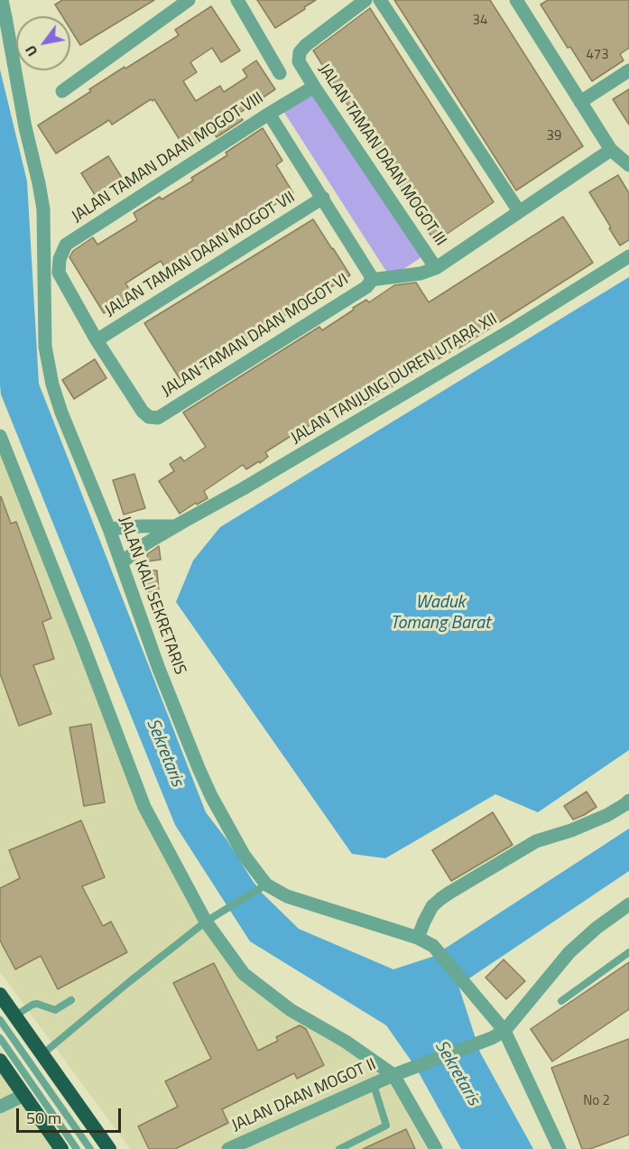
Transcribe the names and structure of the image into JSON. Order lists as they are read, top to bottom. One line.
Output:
{"streets":{"street":["JALAN TAMAN DAAN MOGOT III","JALAN TAMAN DAAN MOGOT VIII","JALAN TAMAN DAAN MOGOT VII","JALAN TAMAN DAAN MOGOT VI","JALAN TANJUNG DUREN UTARA XII","JALAN KALI SEKRETARIS","JALAN DAAN MOGOT II"]},"crossings":[["JALAN TAMAN DAAN MOGOT III","JALAN TAMAN DAAN MOGOT VIII"],["JALAN TAMAN DAAN MOGOT VIII","JALAN TAMAN DAAN MOGOT VII"],["JALAN TAMAN DAAN MOGOT VIII","JALAN TAMAN DAAN MOGOT VI"],["JALAN TAMAN DAAN MOGOT VII","JALAN TAMAN DAAN MOGOT VI"],["JALAN TANJUNG DUREN UTARA XII","JALAN KALI SEKRETARIS"],["JALAN KALI SEKRETARIS","JALAN DAAN MOGOT II"]],"water":["Waduk Tomang Barat","Sekretaris"],"house_numbers":["34","473","39","No 2"],"scale_bar":"50 m","north":"bottom left"}
